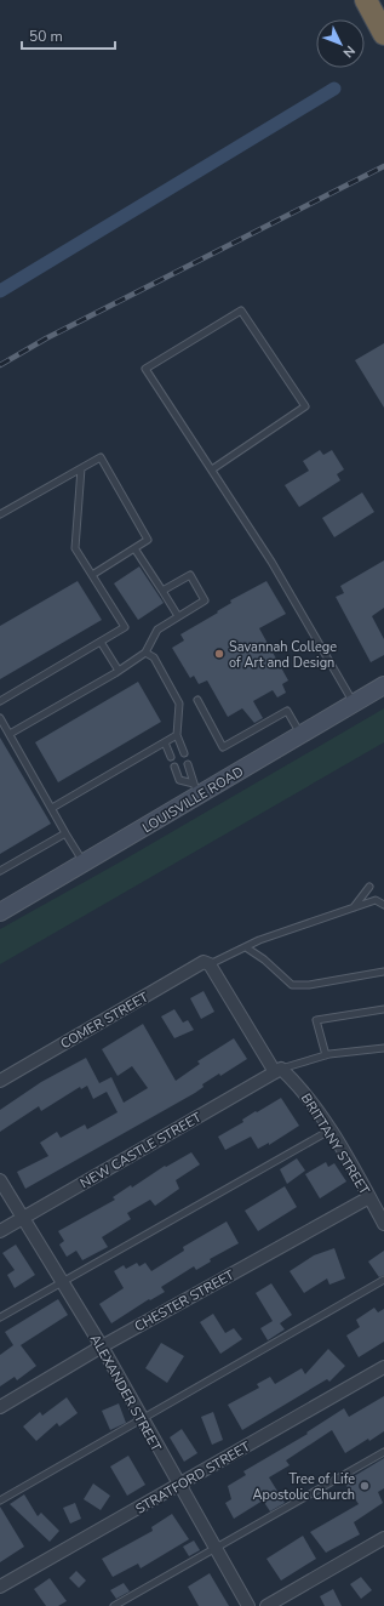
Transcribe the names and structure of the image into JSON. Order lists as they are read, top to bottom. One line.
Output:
{"streets":{"main road":["LOUISVILLE ROAD"],"street":["COMER STREET","BRITTANY STREET","NEW CASTLE STREET","CHESTER STREET","ALEXANDER STREET","STRATFORD STREET"]},"crossings":[["COMER STREET","BRITTANY STREET"],["BRITTANY STREET","NEW CASTLE STREET"],["BRITTANY STREET","CHESTER STREET"],["NEW CASTLE STREET","ALEXANDER STREET"],["CHESTER STREET","ALEXANDER STREET"],["ALEXANDER STREET","STRATFORD STREET"]],"places":["Savannah College of Art and Design","Tree of Life Apostolic Church"],"scale_bar":"50 m","north":"bottom right"}
